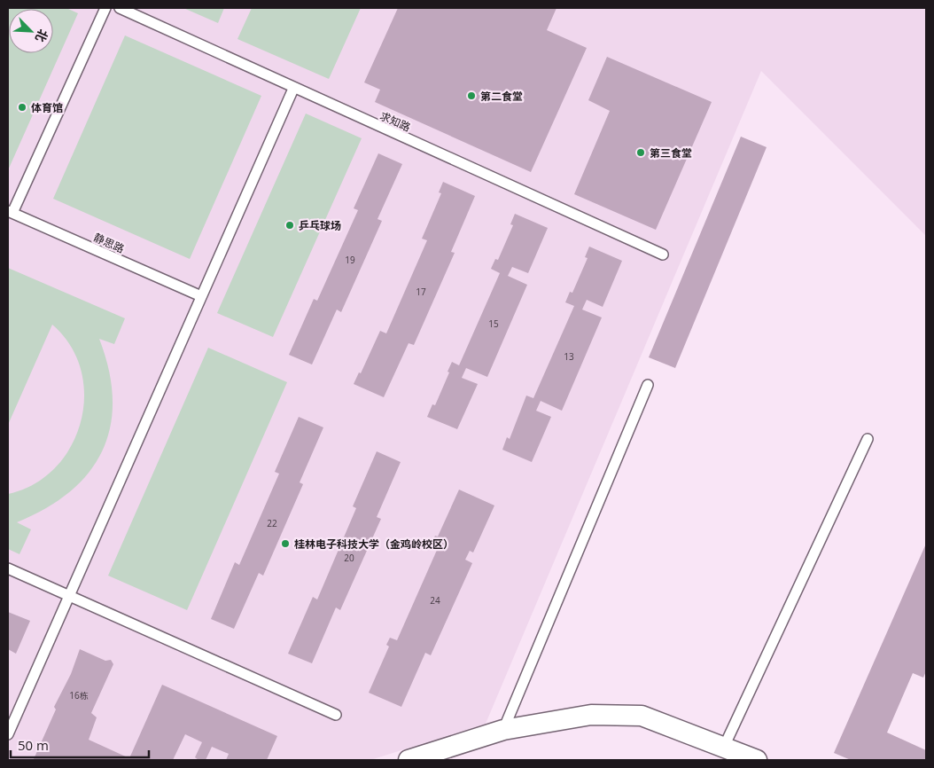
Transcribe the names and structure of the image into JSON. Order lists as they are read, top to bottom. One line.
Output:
{"streets":{"lane":["求知路","静思路"]},"places":["第二食堂","体育馆","第三食堂","乒乓球场","桂林电子科技大学（金鸡岭校区）"],"house_numbers":["19","17","15","13","22","20","24","16栋"],"scale_bar":"50 m","north":"bottom right"}
